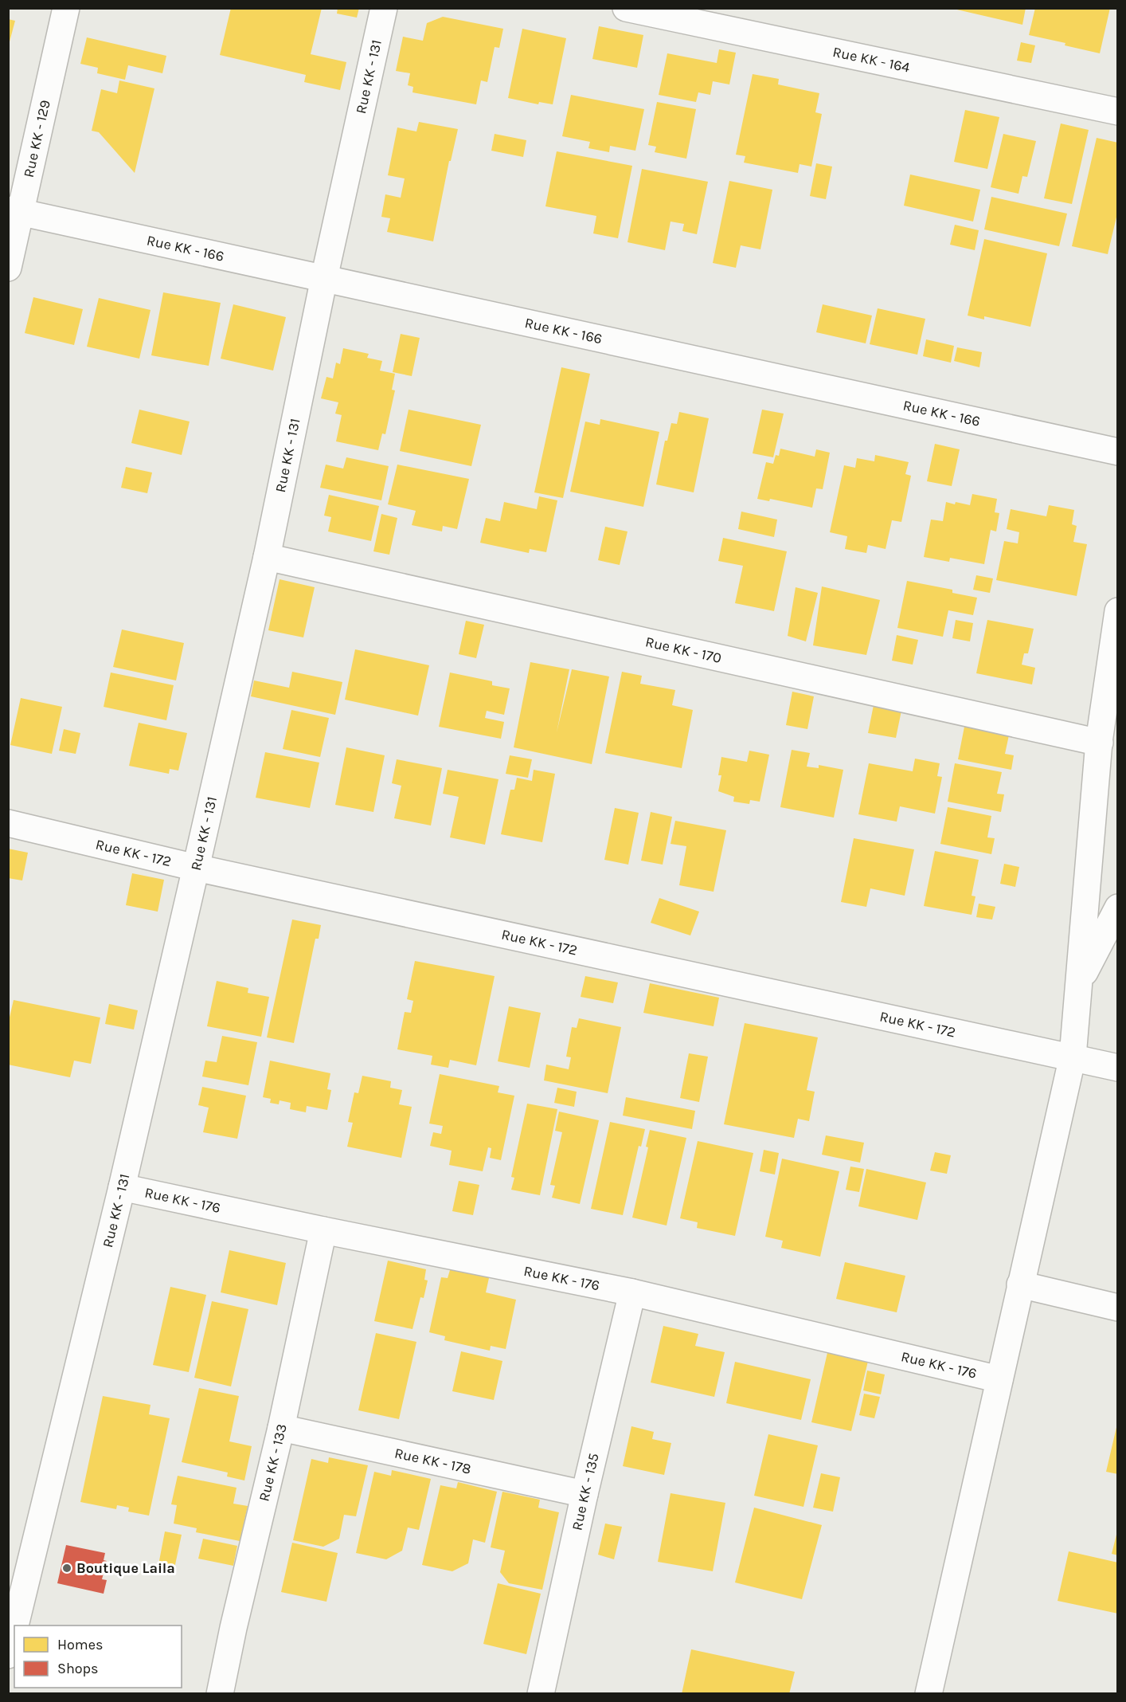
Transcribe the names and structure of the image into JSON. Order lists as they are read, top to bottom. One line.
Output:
{"streets":{"street":["Rue KK - 164","Rue KK - 131","Rue KK - 129","Rue KK - 166","Rue KK - 170","Rue KK - 172","Rue KK - 176","Rue KK - 178","Rue KK - 133","Rue KK - 135"]},"crossings":[["Rue KK - 131","Rue KK - 166"],["Rue KK - 131","Rue KK - 170"],["Rue KK - 131","Rue KK - 172"],["Rue KK - 131","Rue KK - 176"],["Rue KK - 129","Rue KK - 166"],["Rue KK - 176","Rue KK - 133"],["Rue KK - 176","Rue KK - 135"],["Rue KK - 178","Rue KK - 133"],["Rue KK - 178","Rue KK - 135"]],"places":["Boutique Laila"],"legend":["Homes","Shops"]}
